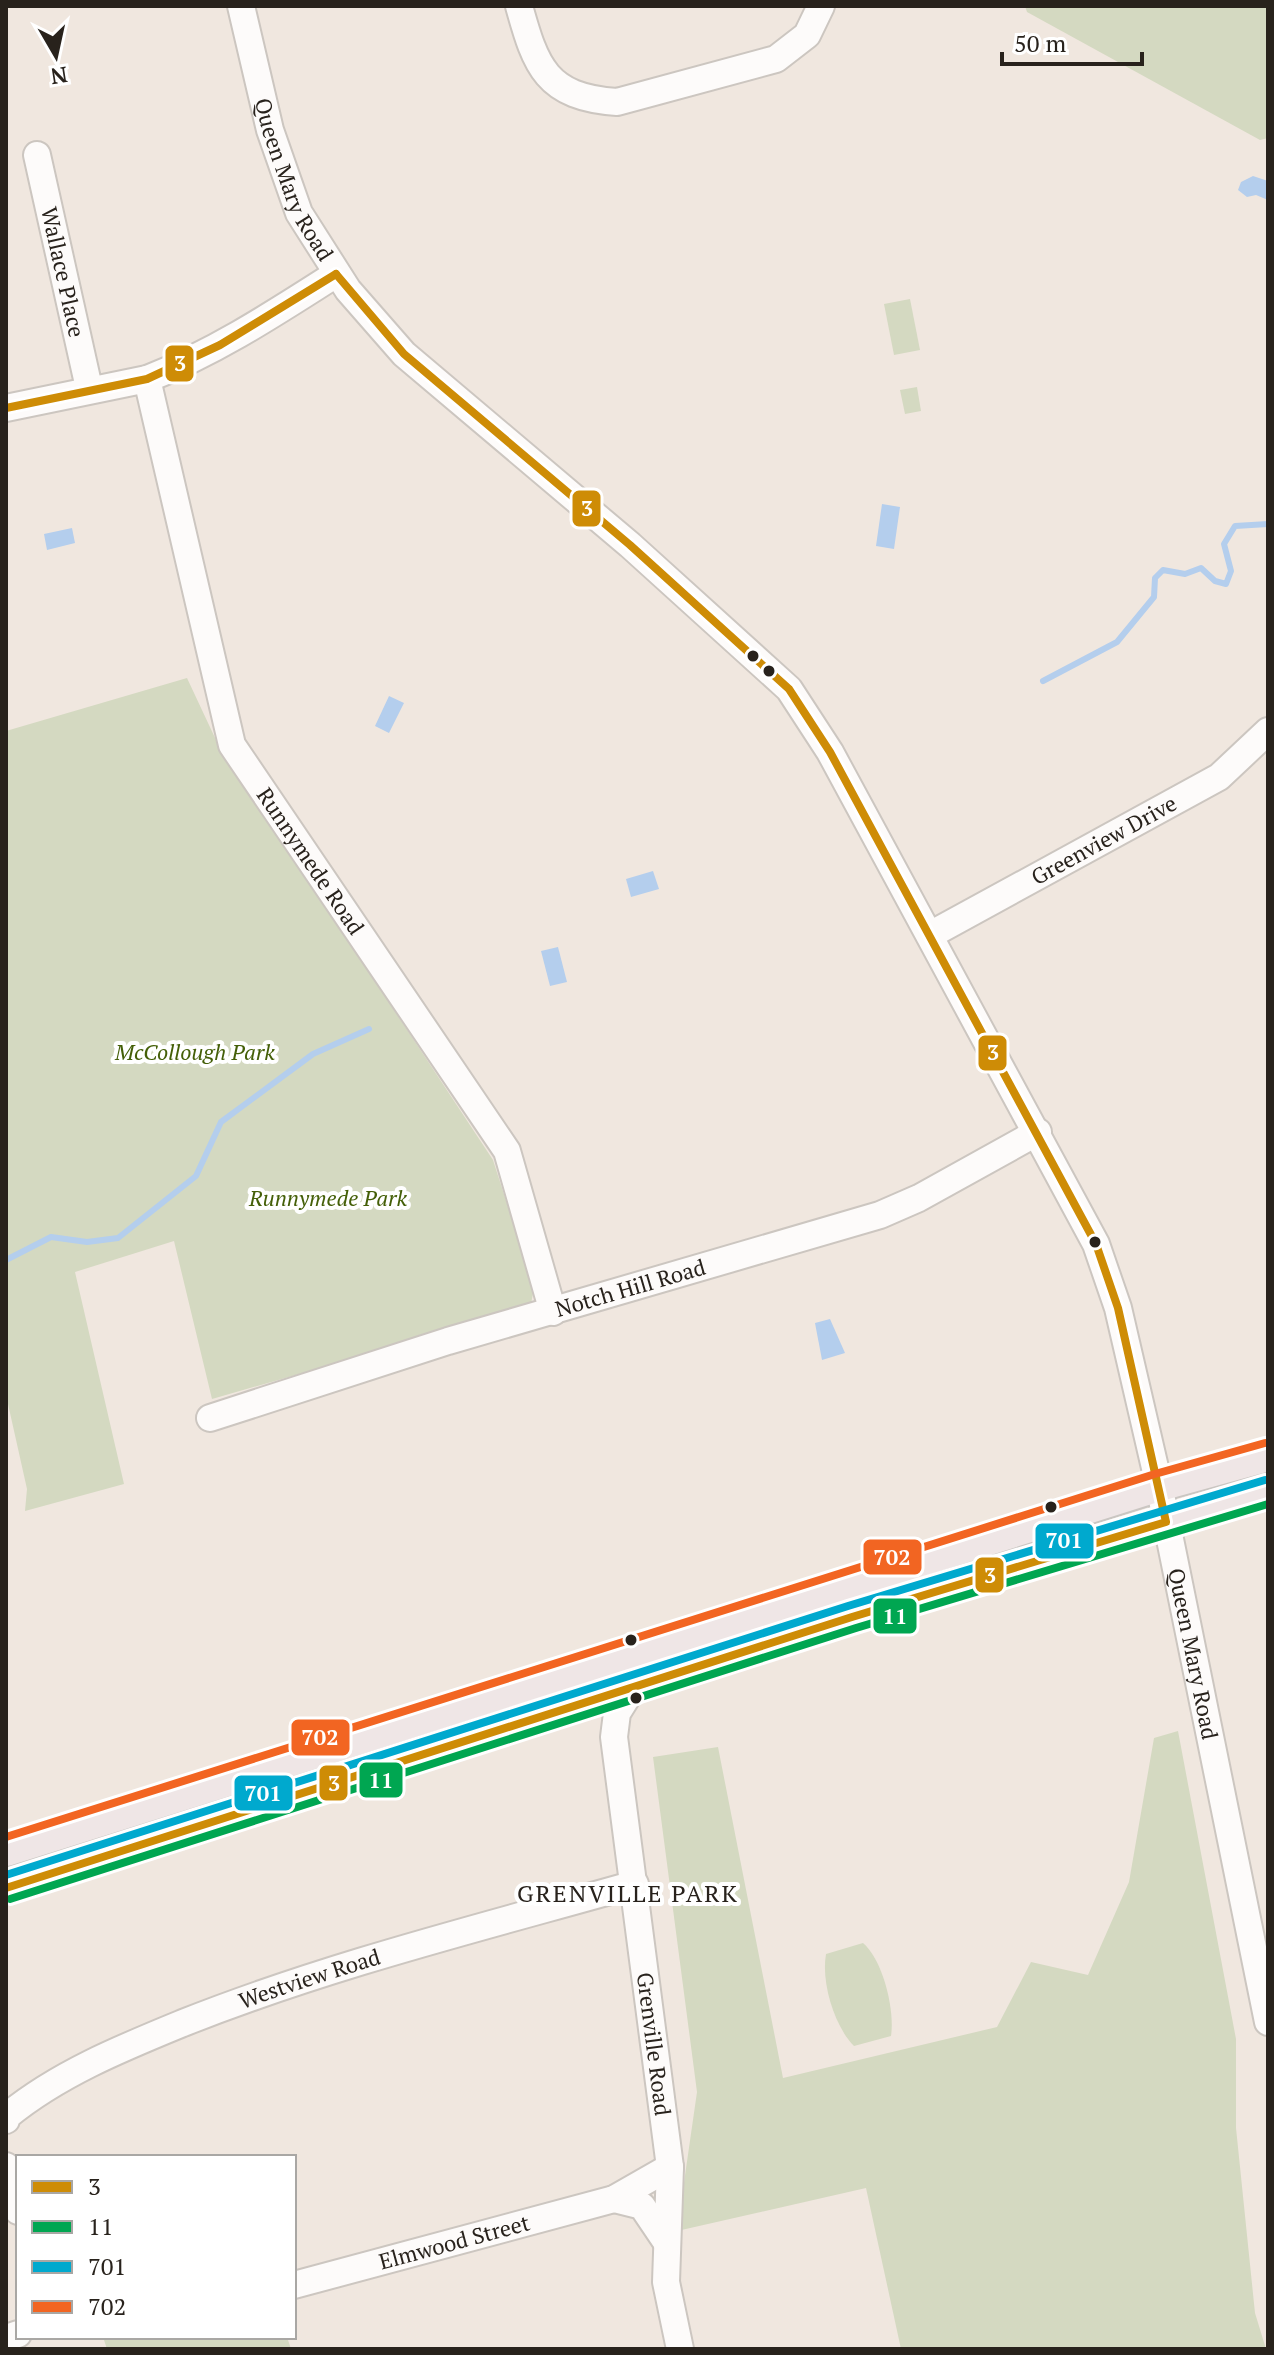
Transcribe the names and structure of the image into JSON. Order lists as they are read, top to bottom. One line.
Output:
{"streets":{"street":["Queen Mary Road","Wallace Place","Greenview Drive","Runnymede Road","Notch Hill Road","Westview Road","Grenville Road","Elmwood Street"]},"crossings":[["Queen Mary Road","Greenview Drive"],["Queen Mary Road","Notch Hill Road"],["Runnymede Road","Notch Hill Road"],["Westview Road","Grenville Road"],["Grenville Road","Elmwood Street"]],"districts":["GRENVILLE PARK"],"parks":["McCollough Park","Runnymede Park"],"lines":["transit line 3","transit line 702","transit line 701","transit line 11"],"legend":["3","11","701","702"],"scale_bar":"50 m","north":"bottom"}
